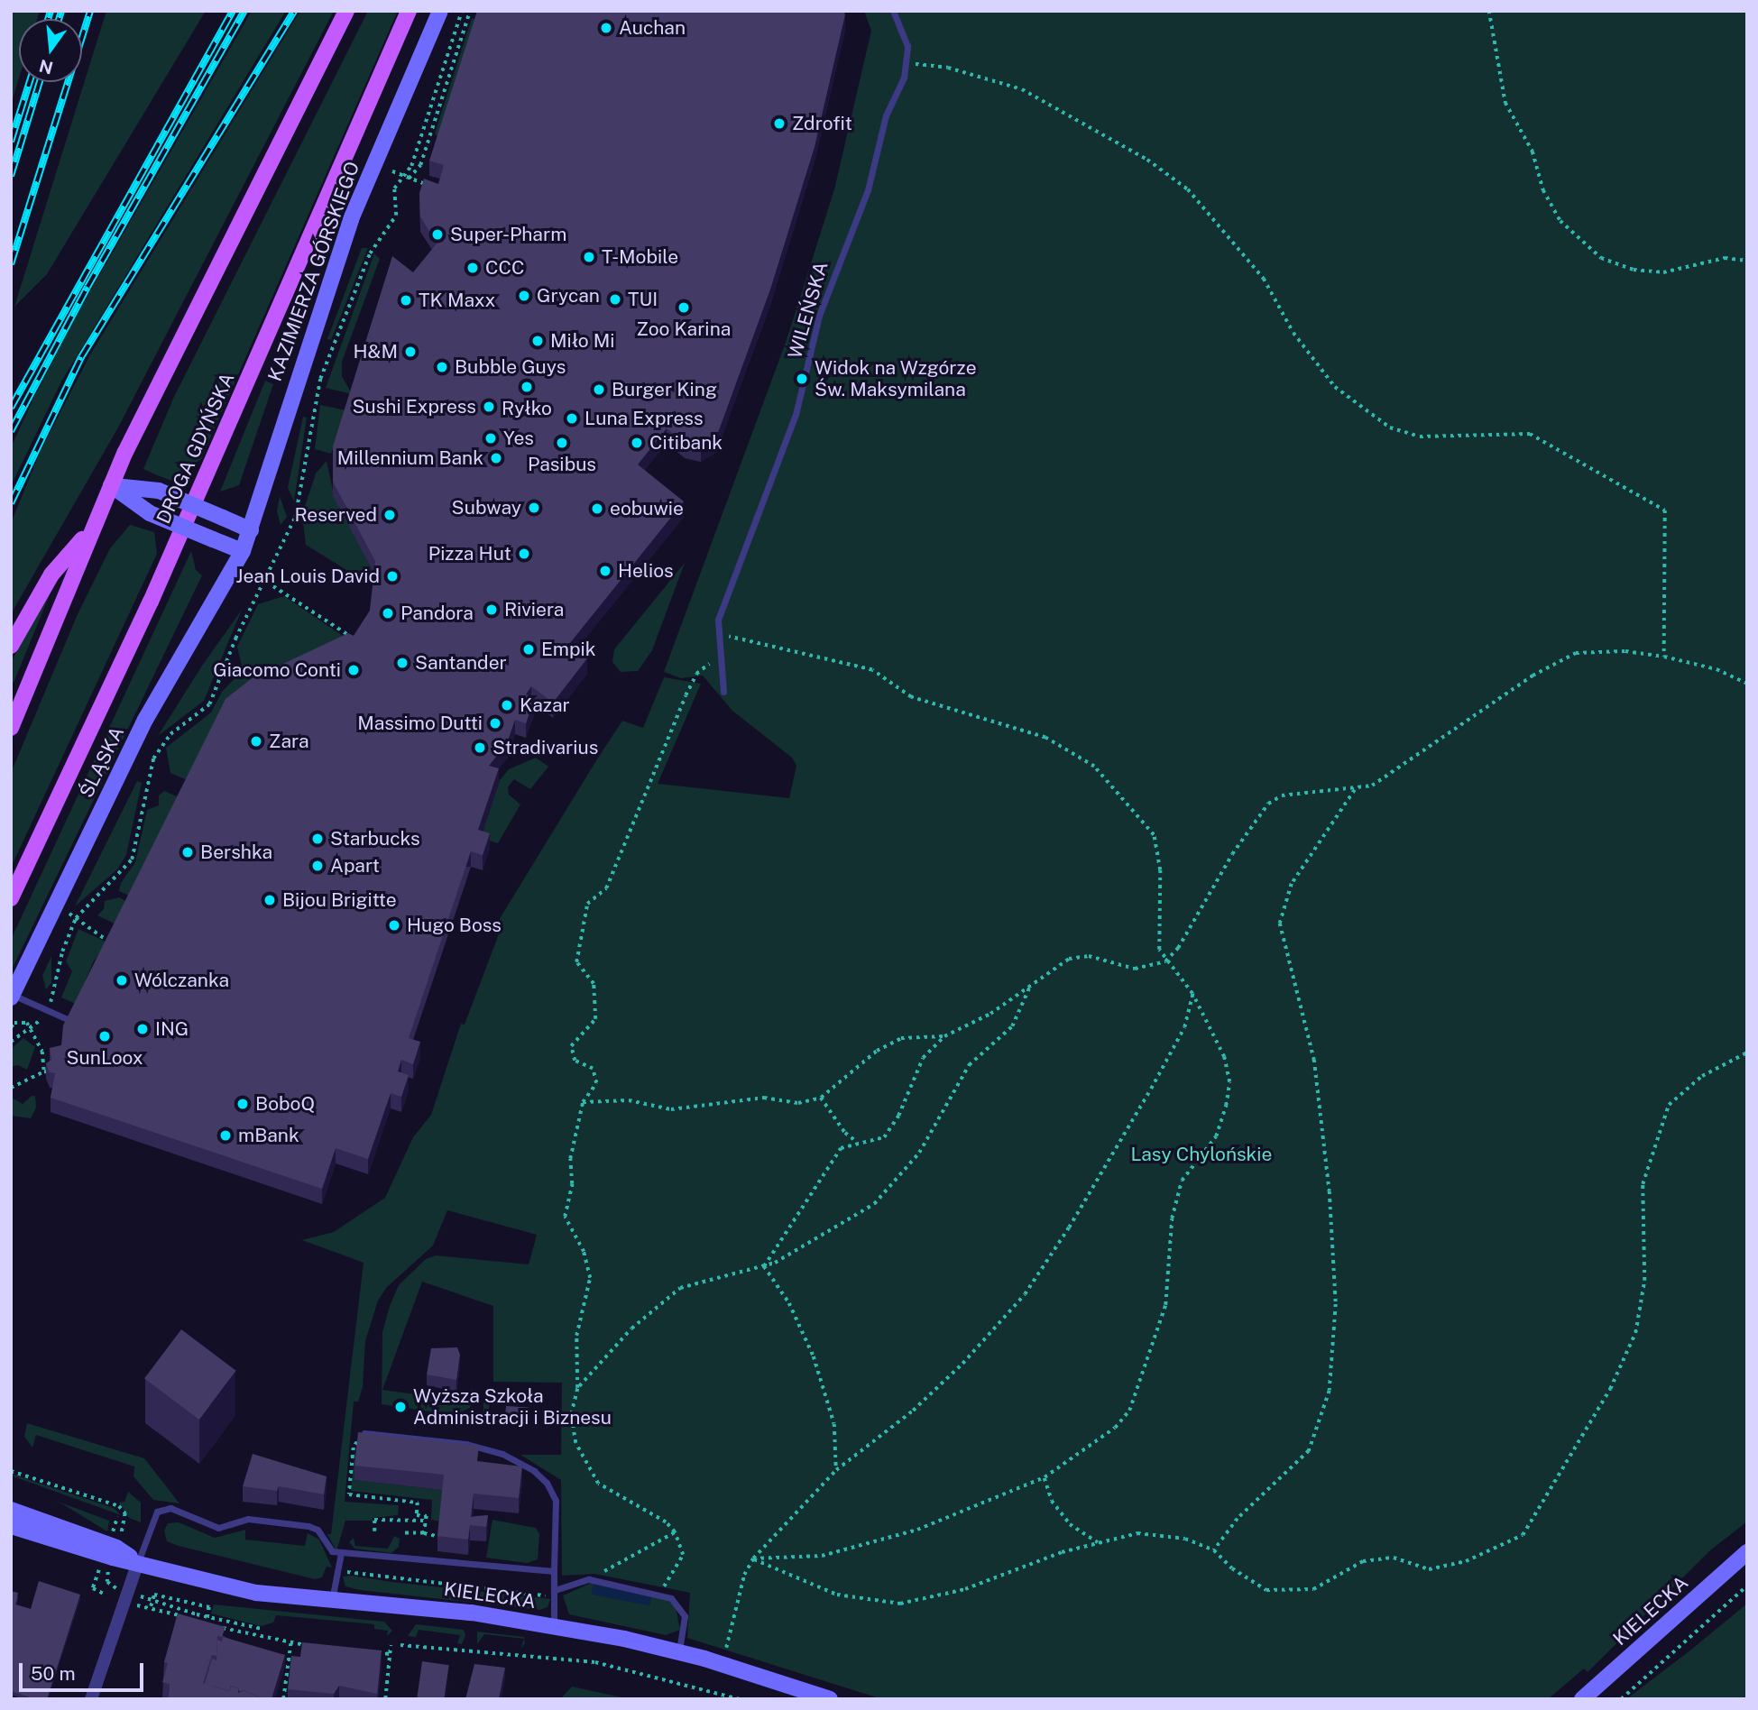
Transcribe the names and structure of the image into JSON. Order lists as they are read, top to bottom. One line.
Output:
{"streets":{"main road":["DROGA GDYŃSKA"],"street":["KAZIMIERZA GÓRSKIEGO","ŚLĄSKA","KIELECKA"],"lane":["WILEŃSKA"]},"crossings":[["KAZIMIERZA GÓRSKIEGO","ŚLĄSKA"]],"parks":["Lasy Chylońskie"],"places":["Auchan","Zdrofit","Super-Pharm","T-Mobile","CCC","Grycan","TUI","TK Maxx","Zoo Karina","Miło Mi","H&M","Bubble Guys","Widok na Wzgórze Św. Maksymilana","Ryłko","Burger King","Sushi Express","Luna Express","Yes","Pasibus","Citibank","Millennium Bank","Subway","eobuwie","Reserved","Pizza Hut","Helios","Jean Louis David","Riviera","Pandora","Empik","Santander","Giacomo Conti","Kazar","Massimo Dutti","Zara","Stradivarius","Starbucks","Bershka","Apart","Bijou Brigitte","Hugo Boss","Wólczanka","ING","SunLoox","BoboQ","mBank","Wyższa Szkoła Administracji i Biznesu"],"scale_bar":"50 m","north":"bottom"}
